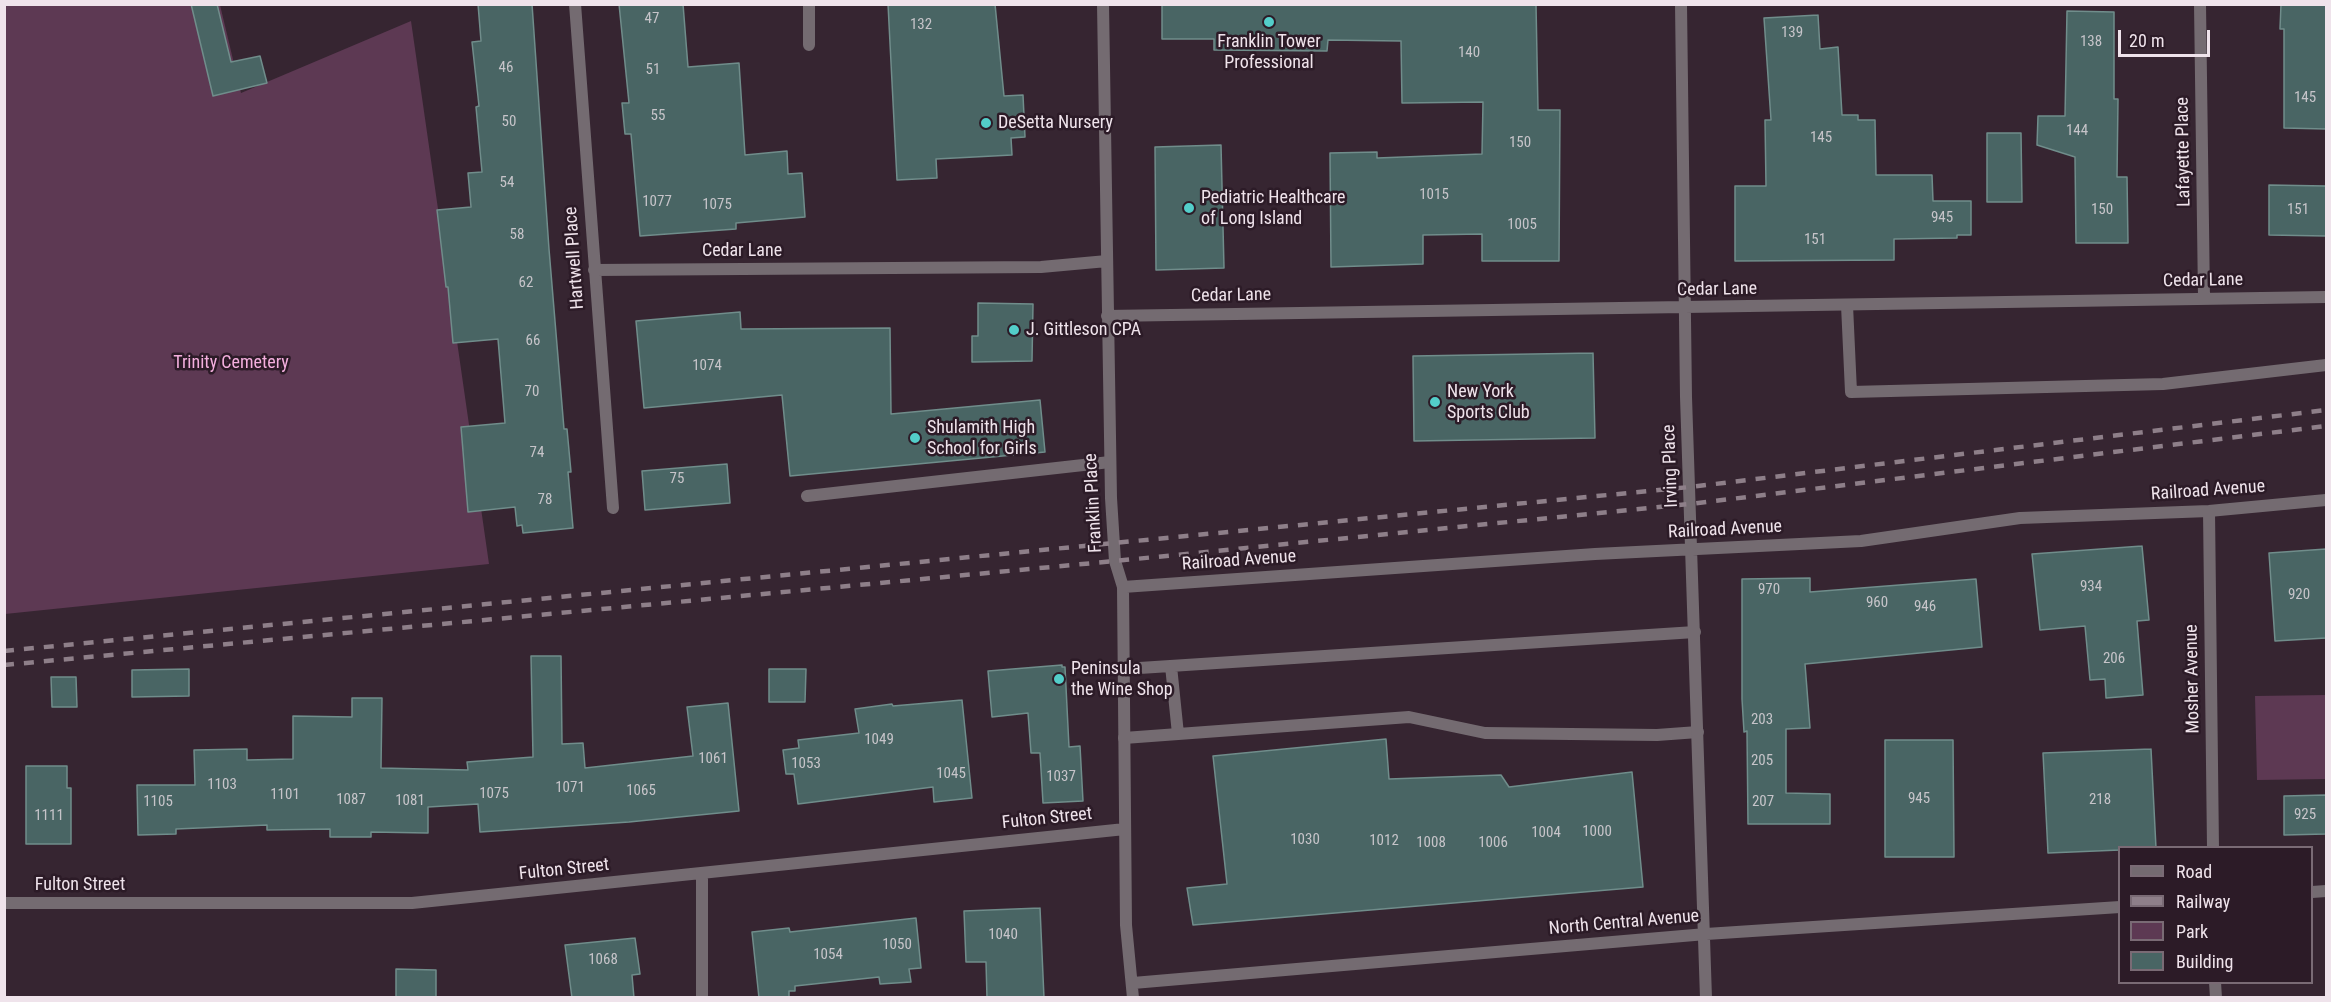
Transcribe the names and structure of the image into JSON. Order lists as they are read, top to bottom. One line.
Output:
{"streets":{"street":["Lafayette Place","Cedar Lane","Hartwell Place","Irving Place","Railroad Avenue","Franklin Place","Mosher Avenue","Fulton Street","North Central Avenue"]},"crossings":[["Lafayette Place","Cedar Lane"],["Cedar Lane","Hartwell Place"],["Cedar Lane","Irving Place"],["Cedar Lane","Franklin Place"],["Irving Place","Railroad Avenue"],["Irving Place","North Central Avenue"],["Railroad Avenue","Franklin Place"],["Railroad Avenue","Mosher Avenue"],["Franklin Place","Fulton Street"],["Franklin Place","North Central Avenue"]],"parks":["Trinity Cemetery"],"places":["Franklin Tower Professional","DeSetta Nursery","Pediatric Healthcare of Long Island","J. Gittleson CPA","New York Sports Club","Shulamith High School for Girls","Peninsula the Wine Shop"],"house_numbers":["47","132","139","138","140","46","51","145","55","50","144","145","150","54","1015","1077","1075","150","151","945","1005","58","151","62","66","1074","70","74","75","78","934","970","920","960","946","206","203","1049","1061","205","1053","1045","1037","1103","1071","1065","1075","1101","945","1087","218","1081","1105","207","925","1111","1000","1004","1030","1012","1008","1006","1040","1050","1054","1068"],"legend":["Road","Railway","Park","Building"],"scale_bar":"20 m"}
